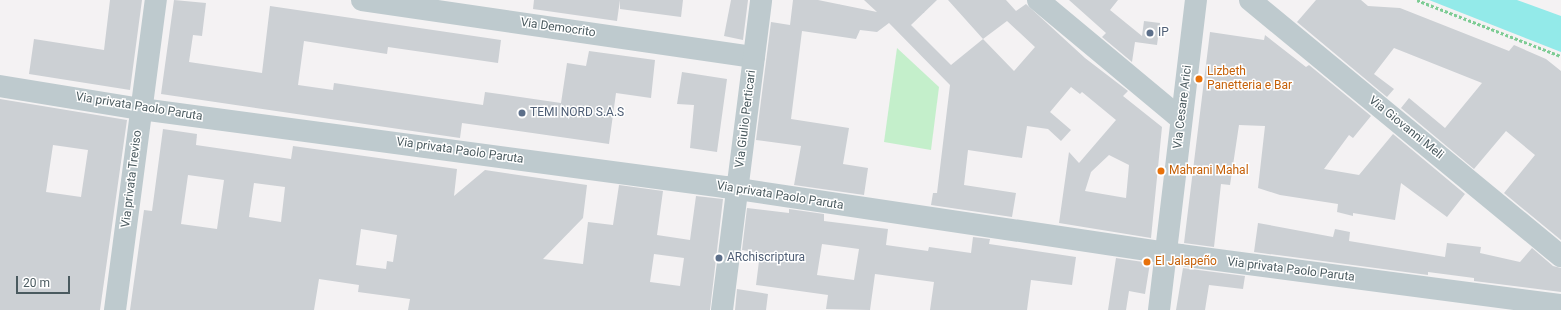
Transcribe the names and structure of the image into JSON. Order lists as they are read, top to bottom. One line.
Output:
{"streets":{"street":["Via Democrito","Via privata Paolo Paruta","Via Cesare Arici","Via Giulio Perticari","Via Giovanni Meli","Via privata Treviso"]},"crossings":[["Via Democrito","Via Giulio Perticari"],["Via privata Paolo Paruta","Via Cesare Arici"],["Via privata Paolo Paruta","Via Giulio Perticari"],["Via privata Paolo Paruta","Via privata Treviso"]],"places":["IP","Lizbeth Panetteria e Bar","TEMI NORD S.A.S","Mahrani Mahal","ARchiscriptura","El Jalapeño"],"scale_bar":"20 m"}
